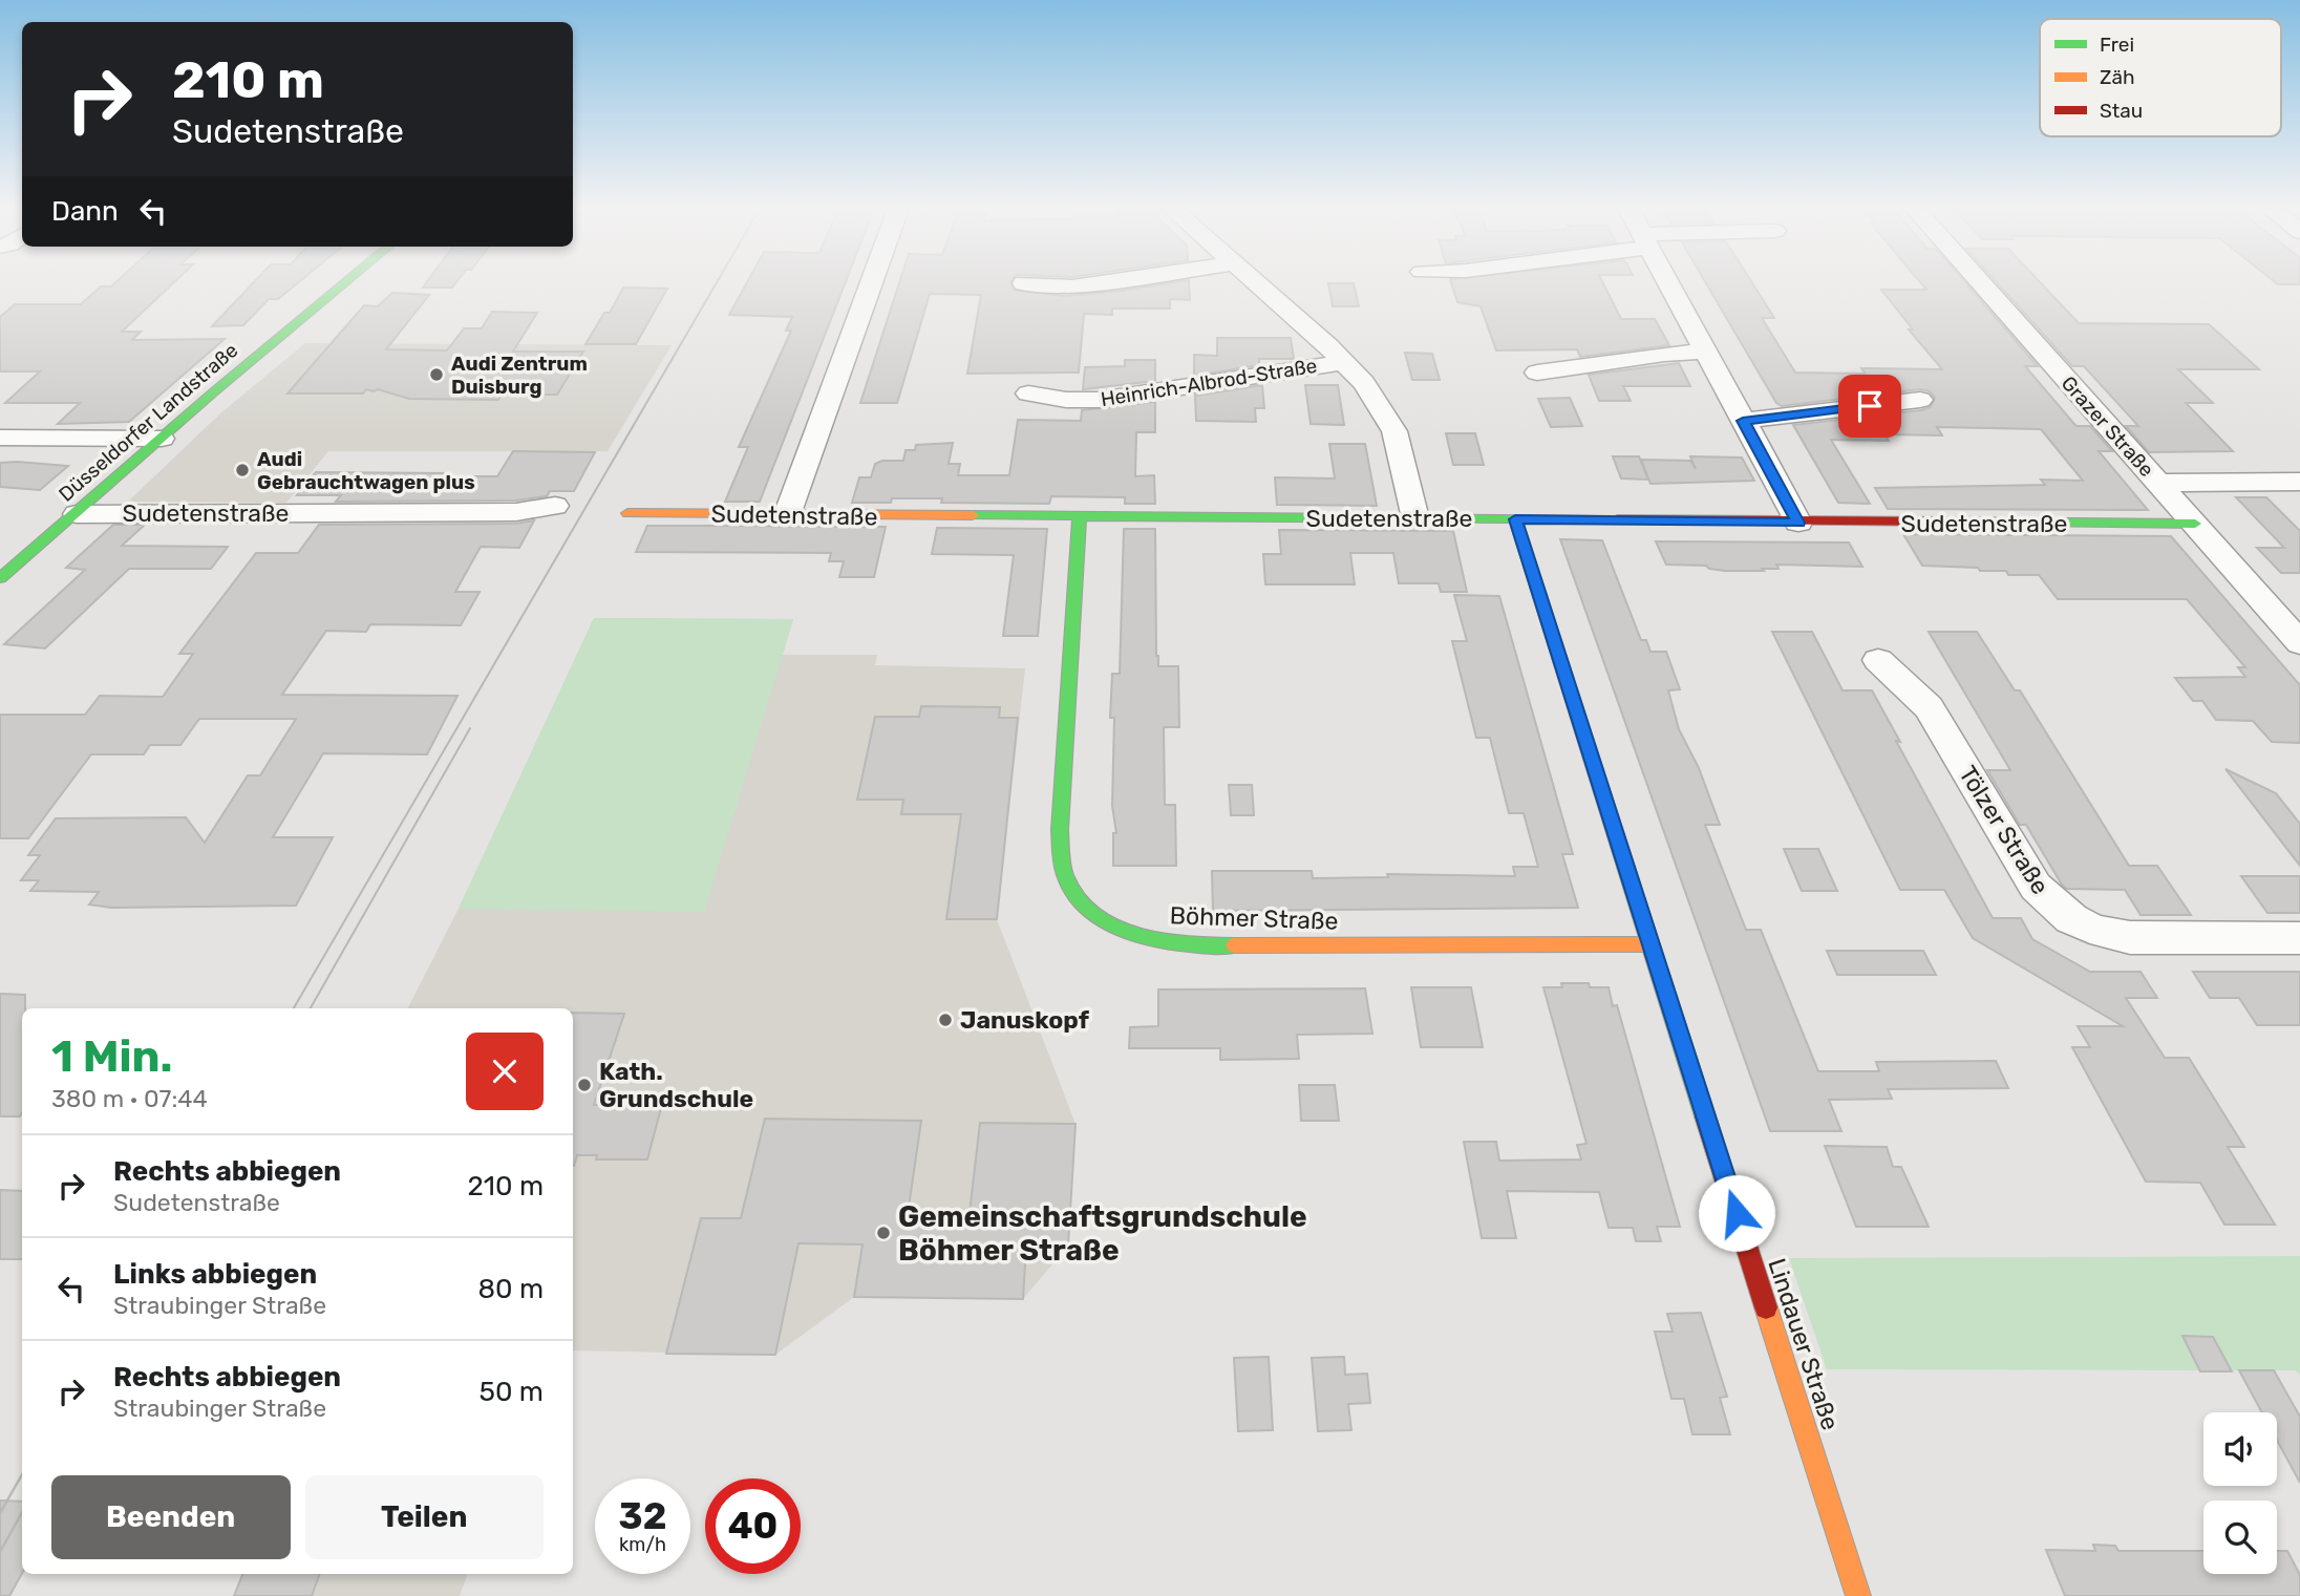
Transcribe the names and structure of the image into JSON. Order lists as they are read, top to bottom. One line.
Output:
{"streets":{"street":["Heinrich-Albrod-Straße","Düsseldorfer Landstraße","Grazer Straße","Sudetenstraße","Tölzer Straße","Böhmer Straße","Lindauer Straße"]},"crossings":[["Heinrich-Albrod-Straße","Sudetenstraße"],["Düsseldorfer Landstraße","Sudetenstraße"],["Grazer Straße","Sudetenstraße"],["Sudetenstraße","Böhmer Straße"],["Sudetenstraße","Lindauer Straße"],["Böhmer Straße","Lindauer Straße"]],"places":["Audi Zentrum Duisburg","Audi Gebrauchtwagen plus","Januskopf","Kath. Grundschule","Gemeinschaftsgrundschule Böhmer Straße"],"legend":["Frei","Zäh","Stau"],"page":{"turn":["210 m","Sudetenstraße"],"then":"Dann","heading":["1 Min.","380 m · 07:44"],"list":[{"name":"Rechts abbiegen","note":"Sudetenstraße","value":"210 m"},{"name":"Links abbiegen","note":"Straubinger Straße","value":"80 m"},{"name":"Rechts abbiegen","note":"Straubinger Straße","value":"50 m"}],"buttons":["Beenden","Teilen"],"speed":"32 km/h","limit":"40"}}
